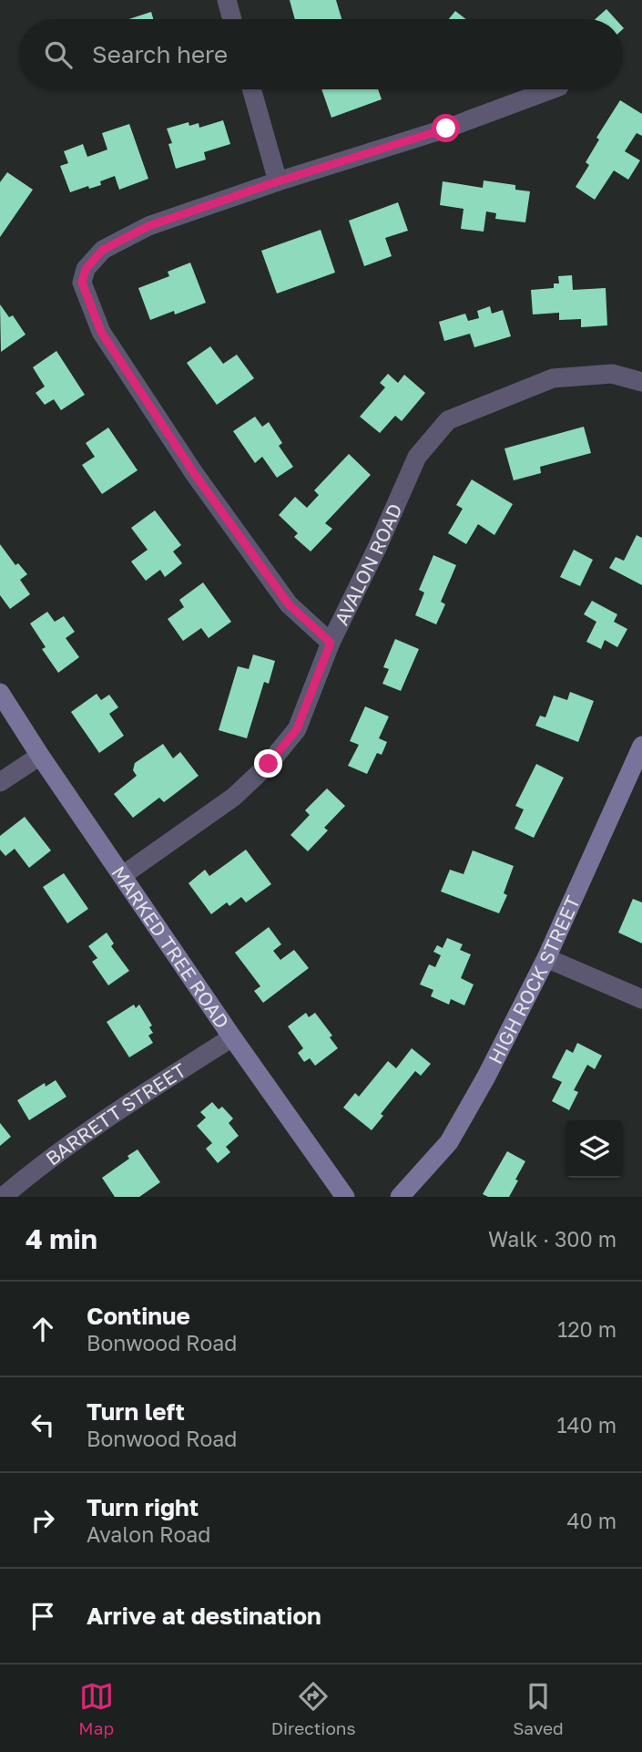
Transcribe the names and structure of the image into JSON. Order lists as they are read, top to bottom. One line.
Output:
{"streets":{"street":["AVALON ROAD","MARKED TREE ROAD","HIGH ROCK STREET","BARRETT STREET"]},"crossings":[["AVALON ROAD","MARKED TREE ROAD"],["MARKED TREE ROAD","BARRETT STREET"]],"page":{"search":"Search here","heading":["4 min","Walk · 300 m"],"list":[["Continue","Bonwood Road","120 m"],["Turn left","Bonwood Road","140 m"],["Turn right","Avalon Road","40 m"],"Arrive at destination"],"nav":["Map","Directions","Saved"]}}
